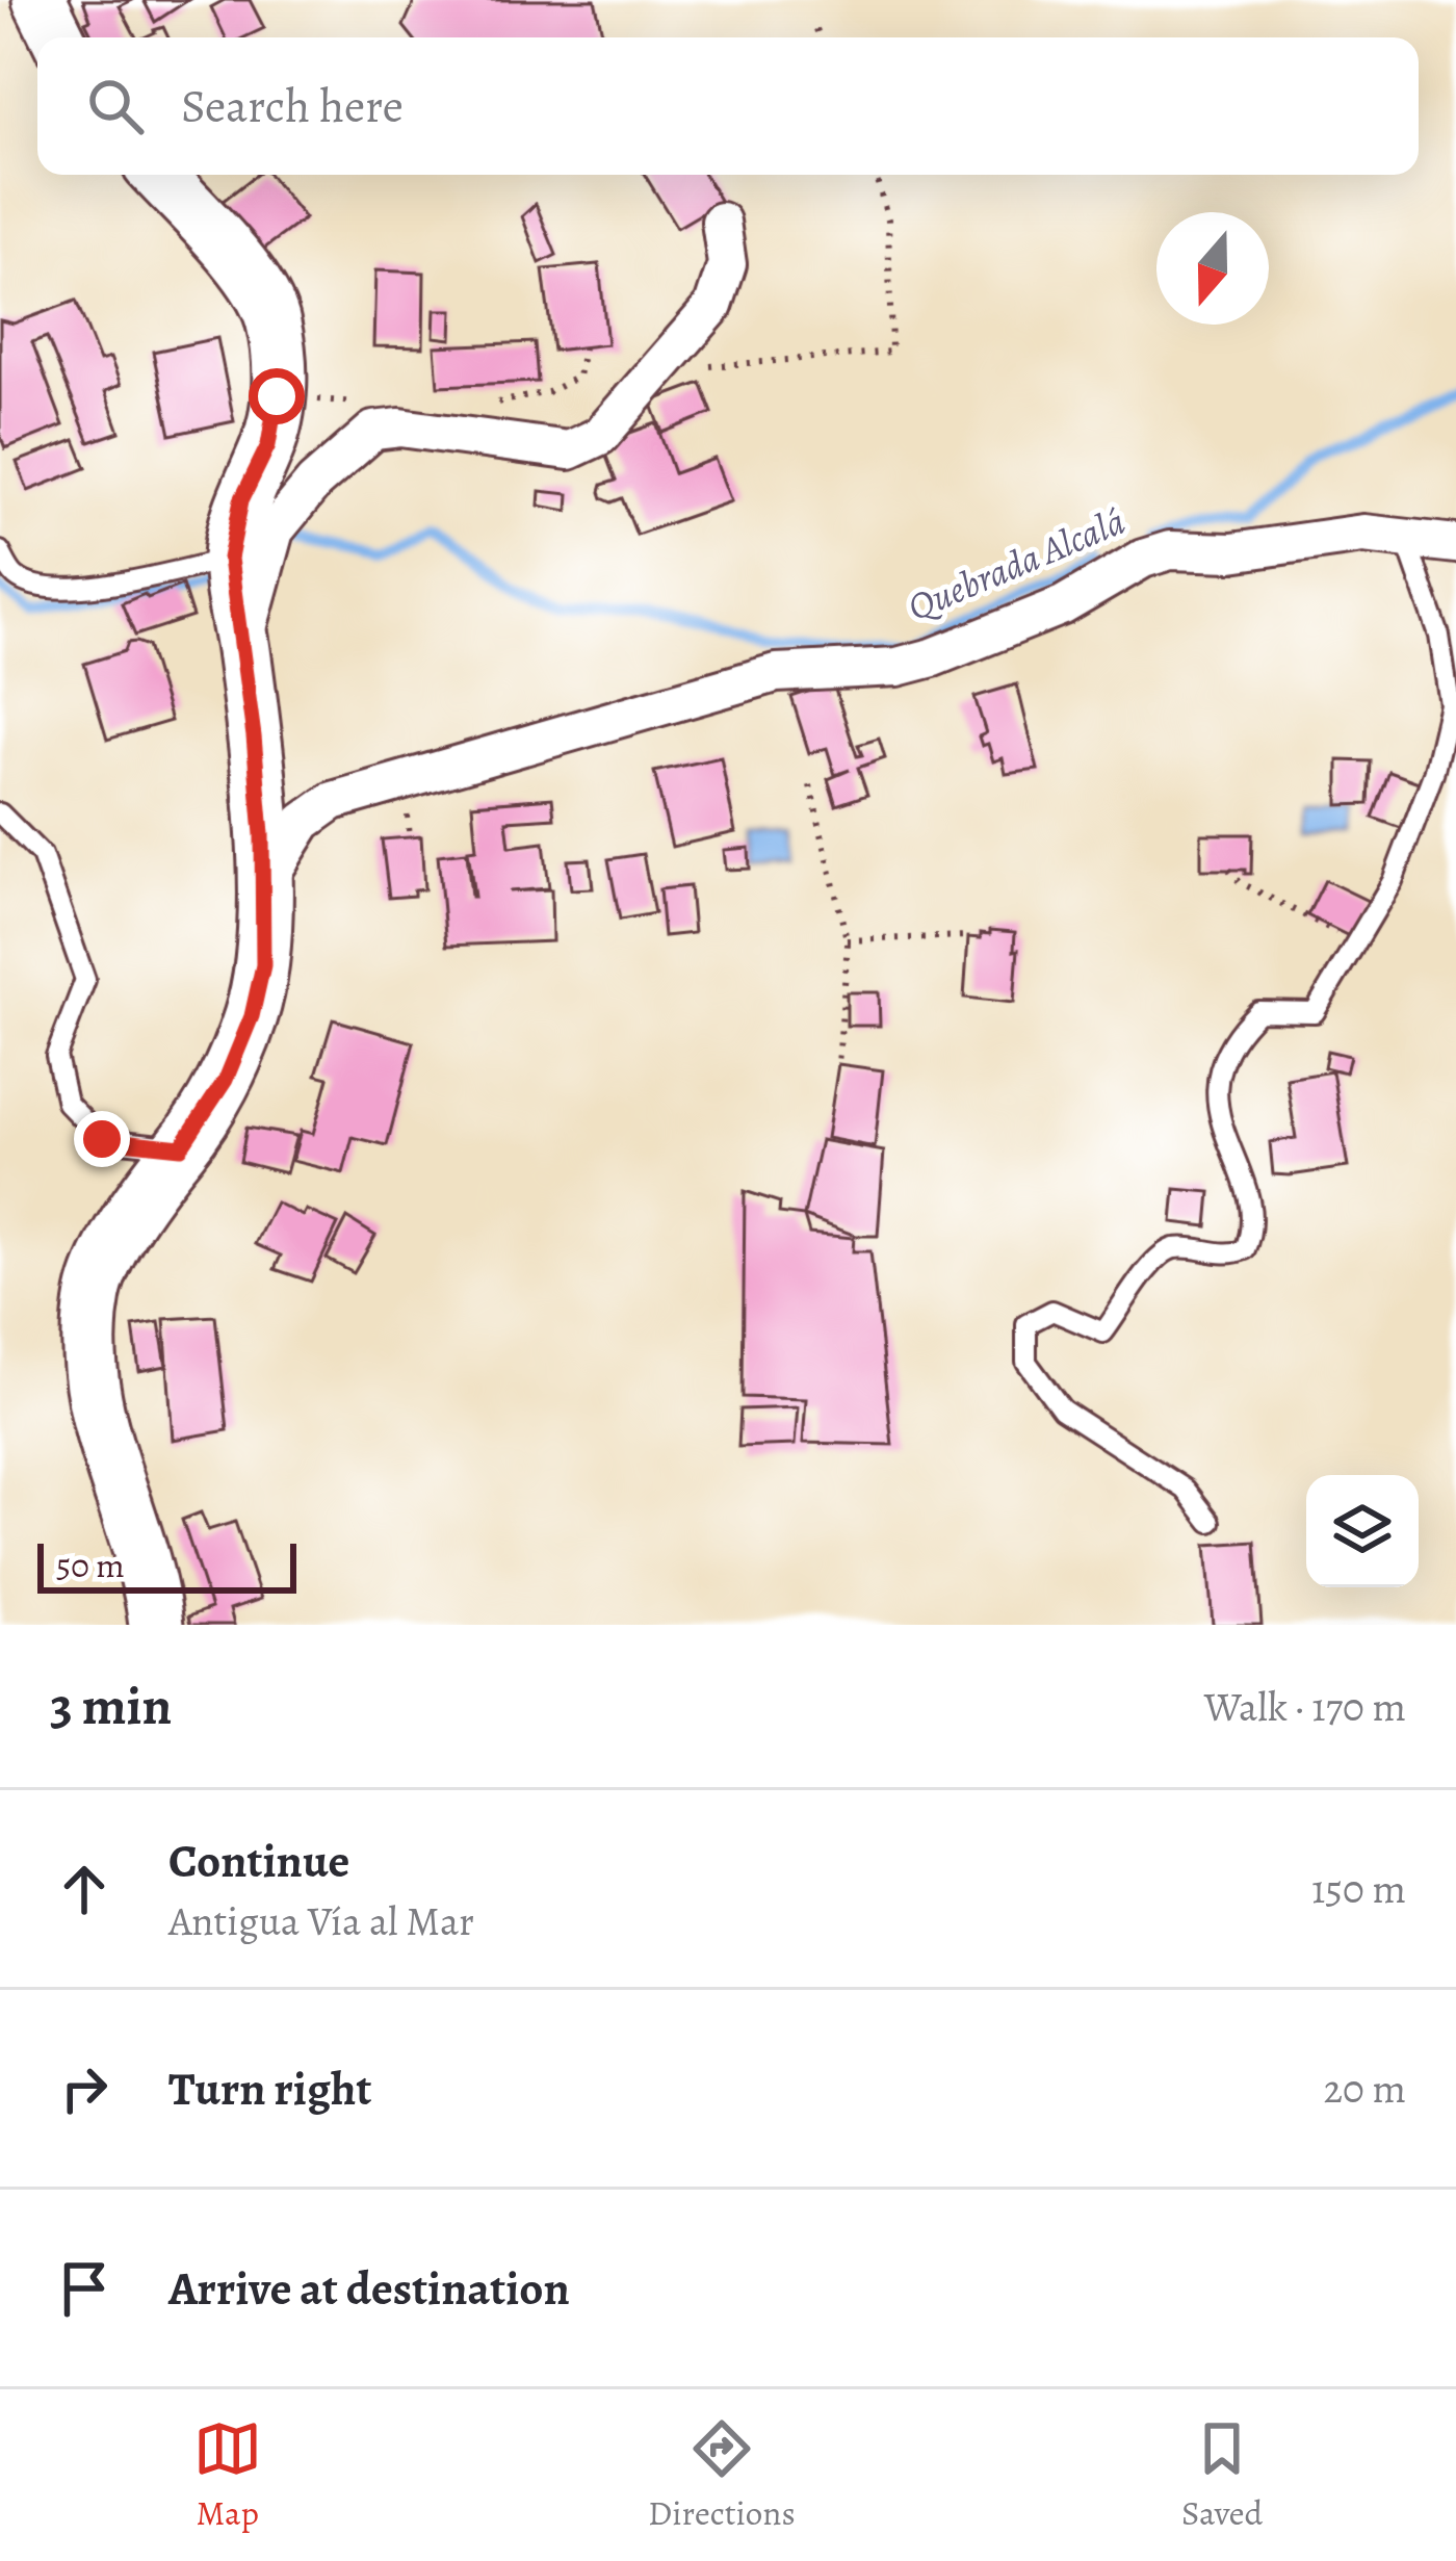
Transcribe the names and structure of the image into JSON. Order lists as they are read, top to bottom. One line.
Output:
{"water":["Quebrada Alcalá"],"scale_bar":"50 m","north":"bottom","page":{"search":"Search here","scale":"50 m","heading":["3 min","Walk · 170 m"],"list":[["Continue","Antigua Vía al Mar","150 m"],["Turn right","20 m"],"Arrive at destination"],"nav":["Map","Directions","Saved"]}}
